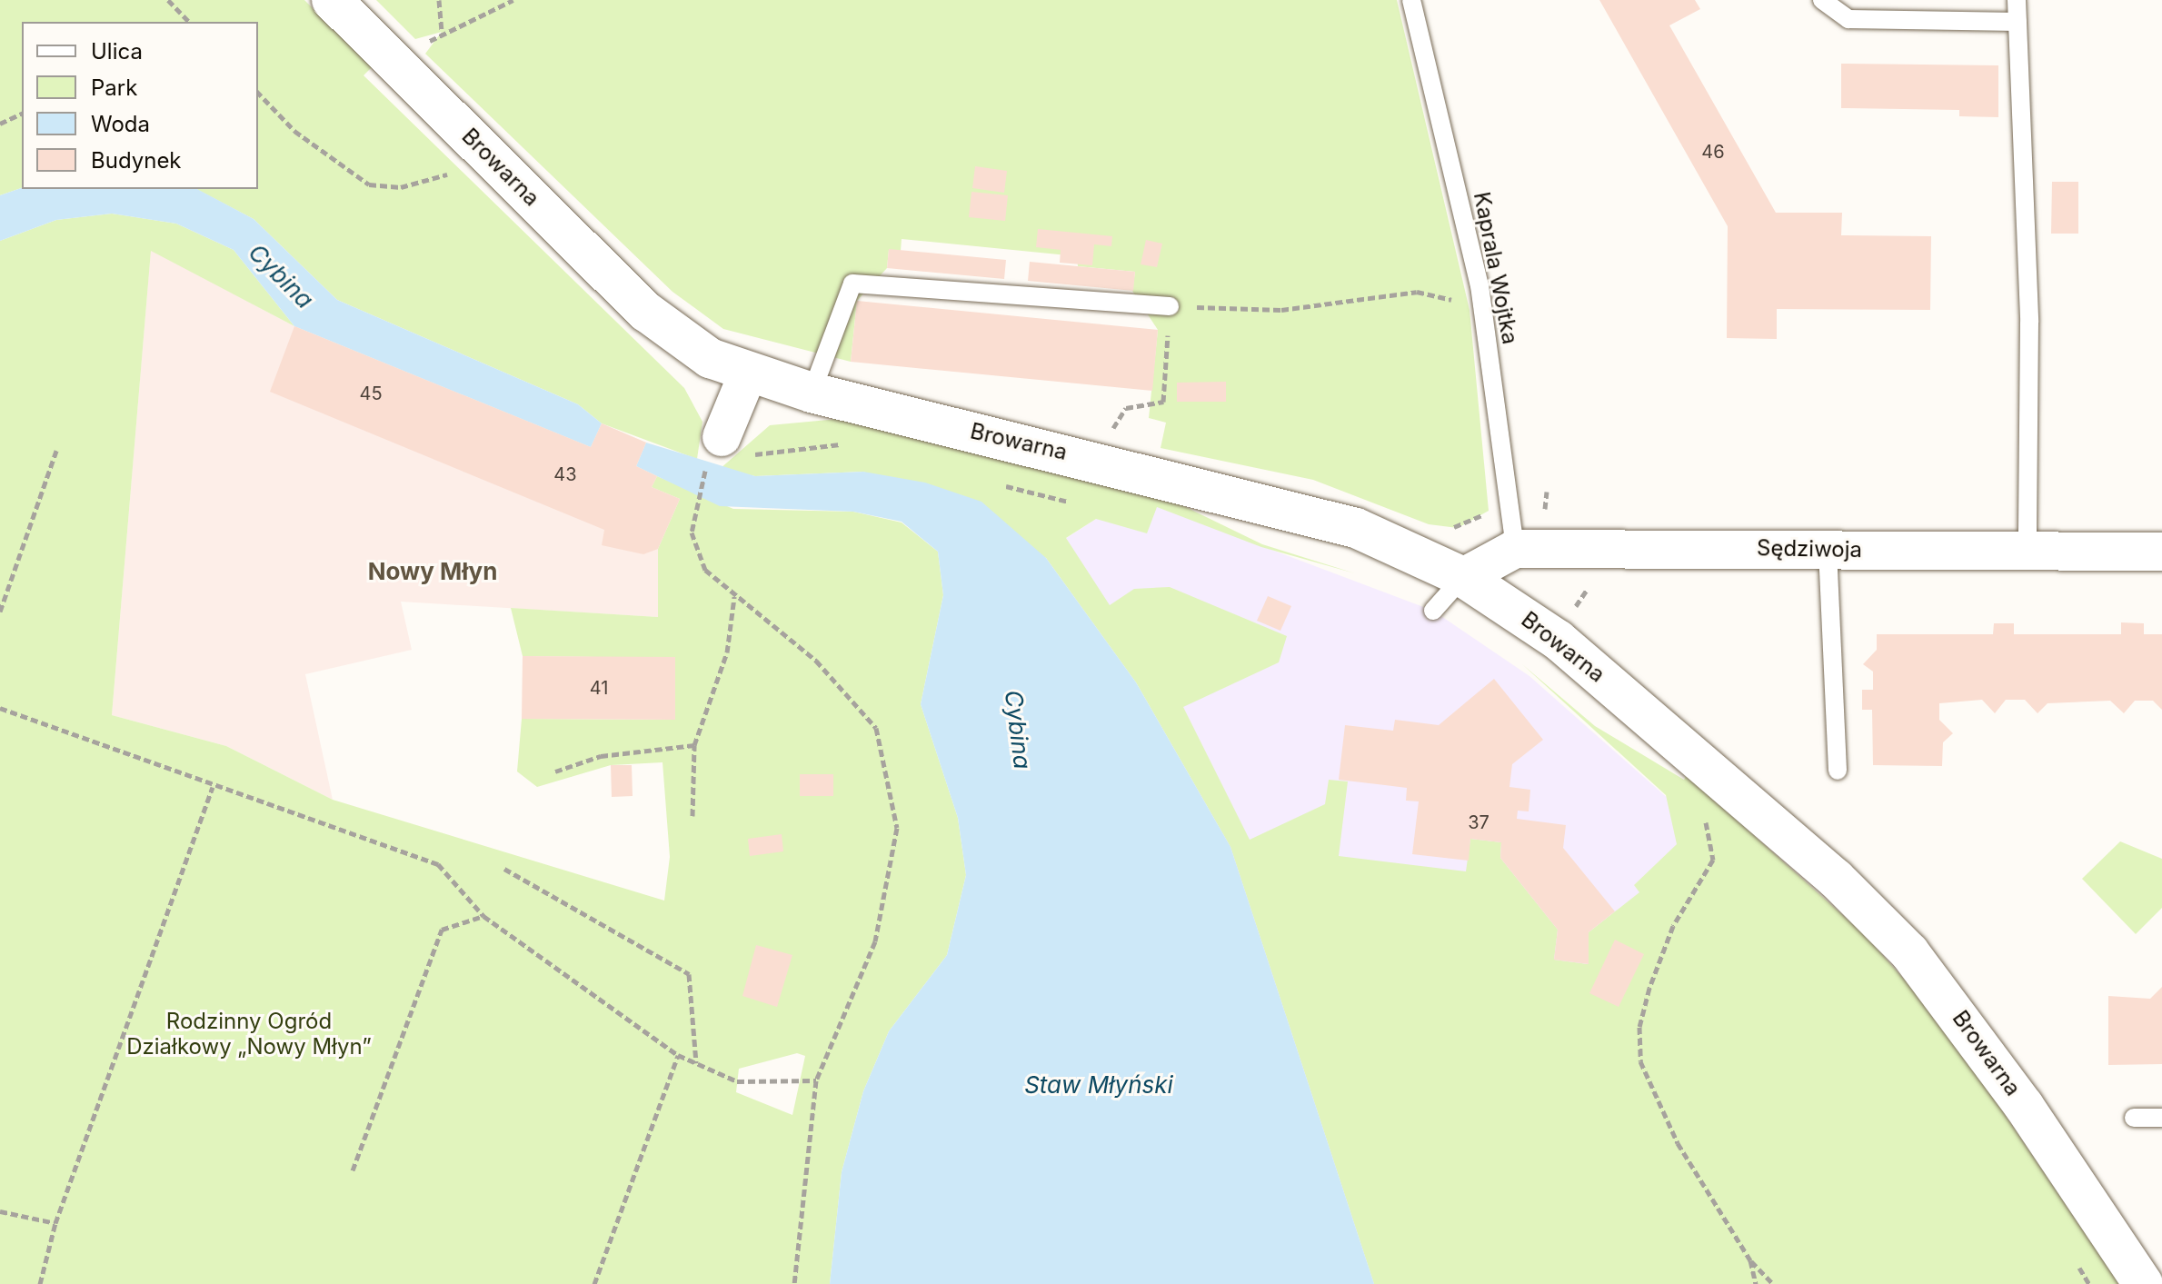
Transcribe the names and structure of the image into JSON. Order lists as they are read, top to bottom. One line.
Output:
{"streets":{"street":["Browarna","Sędziwoja"],"lane":["Kaprala Wojtka"]},"crossings":[["Browarna","Sędziwoja"],["Kaprala Wojtka","Sędziwoja"]],"districts":["Nowy Młyn"],"water":["Cybina","Staw Młyński"],"parks":["Rodzinny Ogród Działkowy „Nowy Młyn”"],"house_numbers":["46","45","43","41","37"],"legend":["Ulica","Park","Woda","Budynek"]}
